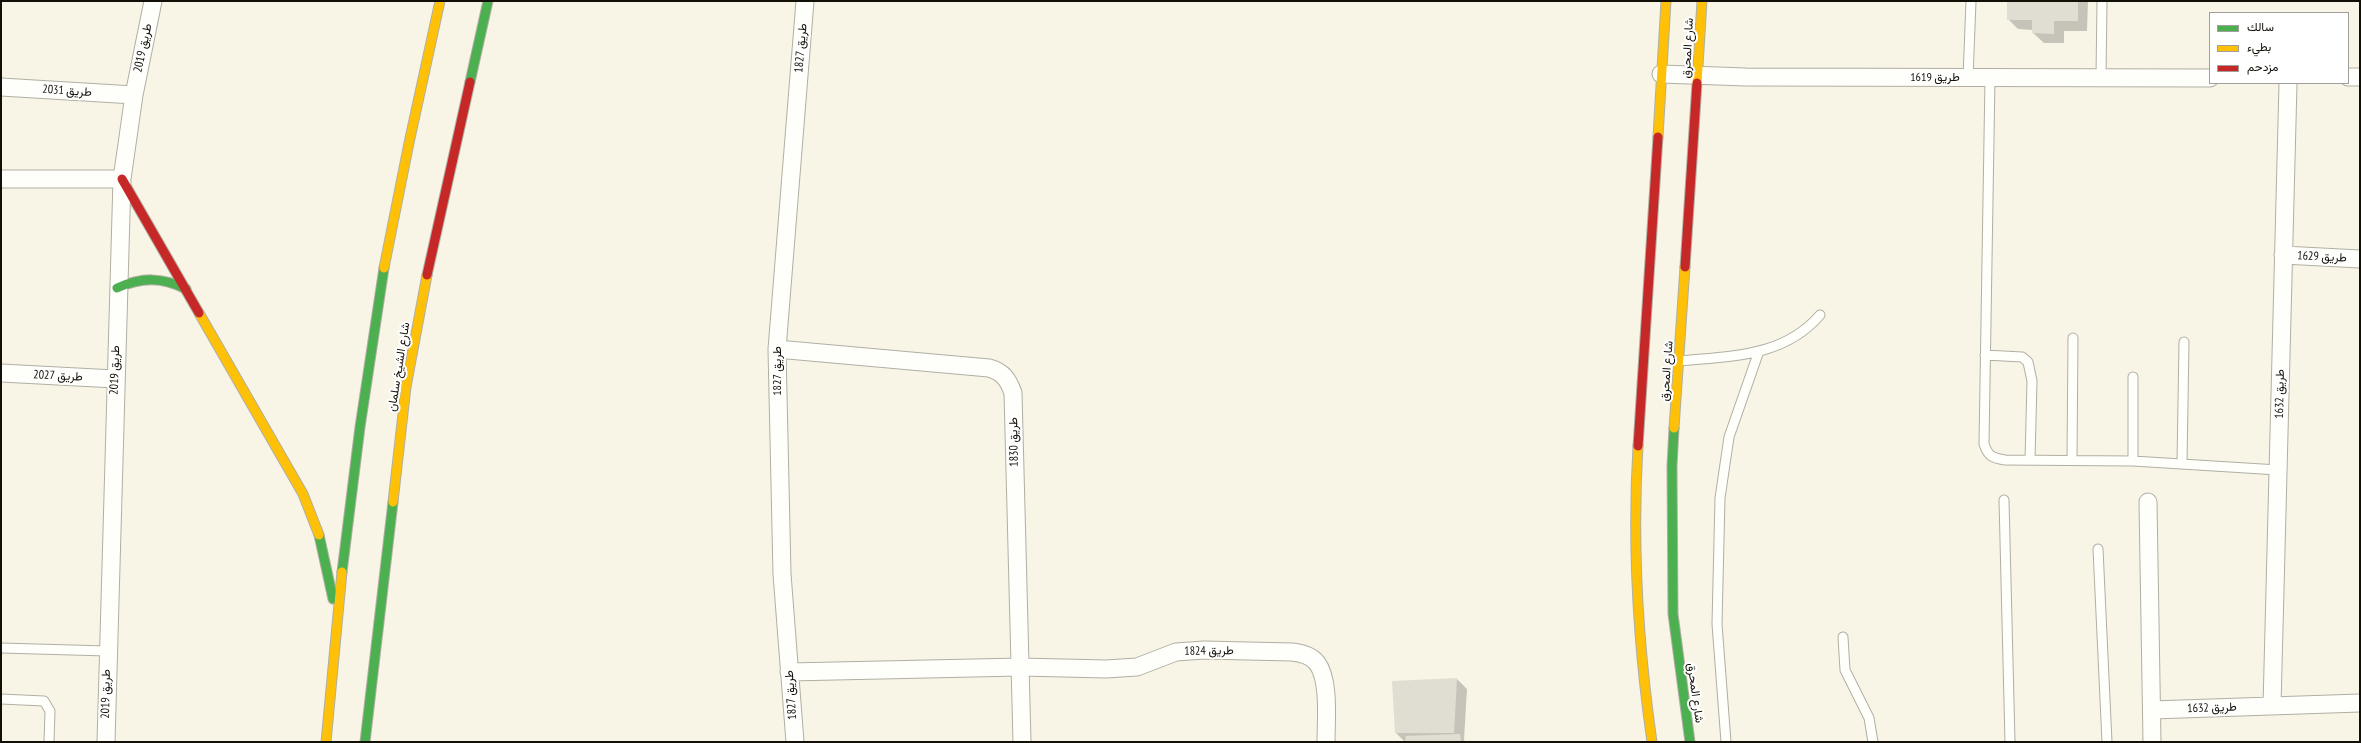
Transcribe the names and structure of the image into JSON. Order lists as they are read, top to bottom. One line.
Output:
{"streets":{"main road":["شارع المحرق","شارع الشيخ سلمان"],"street":["طريق 2019","طريق 1827","طريق 1619","طريق 2031","طريق 1629","طريق 2027","طريق 1632","طريق 1830","طريق 1824"]},"crossings":[["طريق 2019","طريق 2031"],["طريق 2019","طريق 2027"],["طريق 1827","طريق 1830"],["طريق 1827","طريق 1824"],["شارع المحرق","طريق 1619"],["طريق 1629","طريق 1632"],["طريق 1830","طريق 1824"]],"legend":["سالك","بطيء","مزدحم"]}
